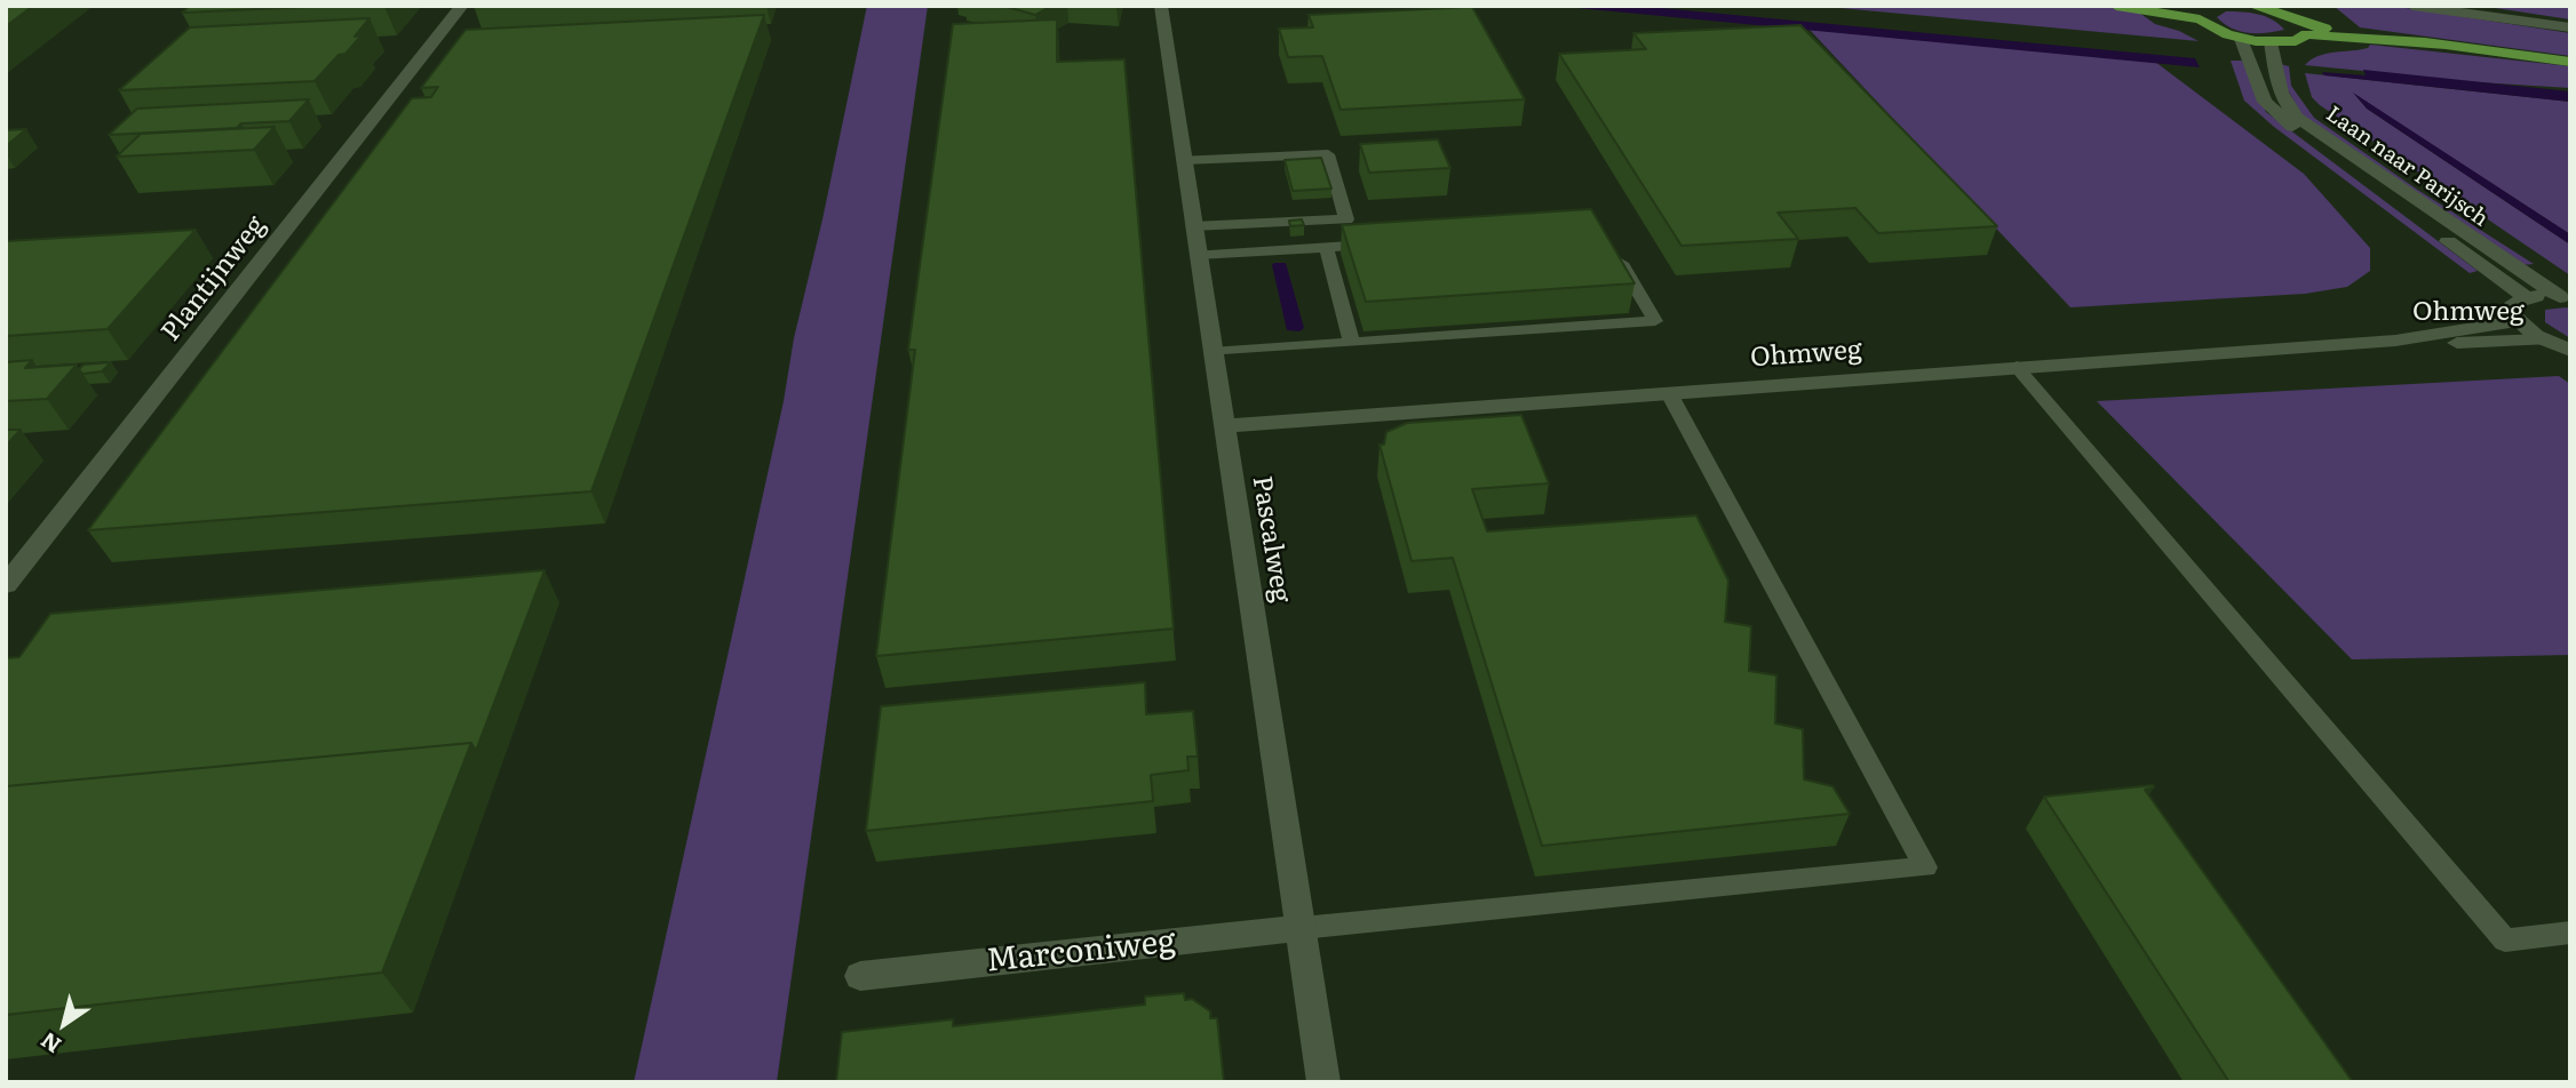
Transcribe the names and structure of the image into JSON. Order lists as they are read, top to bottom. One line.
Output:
{"streets":{"street":["Laan naar Parijsch","Plantijnweg","Ohmweg","Pascalweg","Marconiweg"]},"crossings":[["Ohmweg","Pascalweg"],["Pascalweg","Marconiweg"]],"north":"bottom left"}
